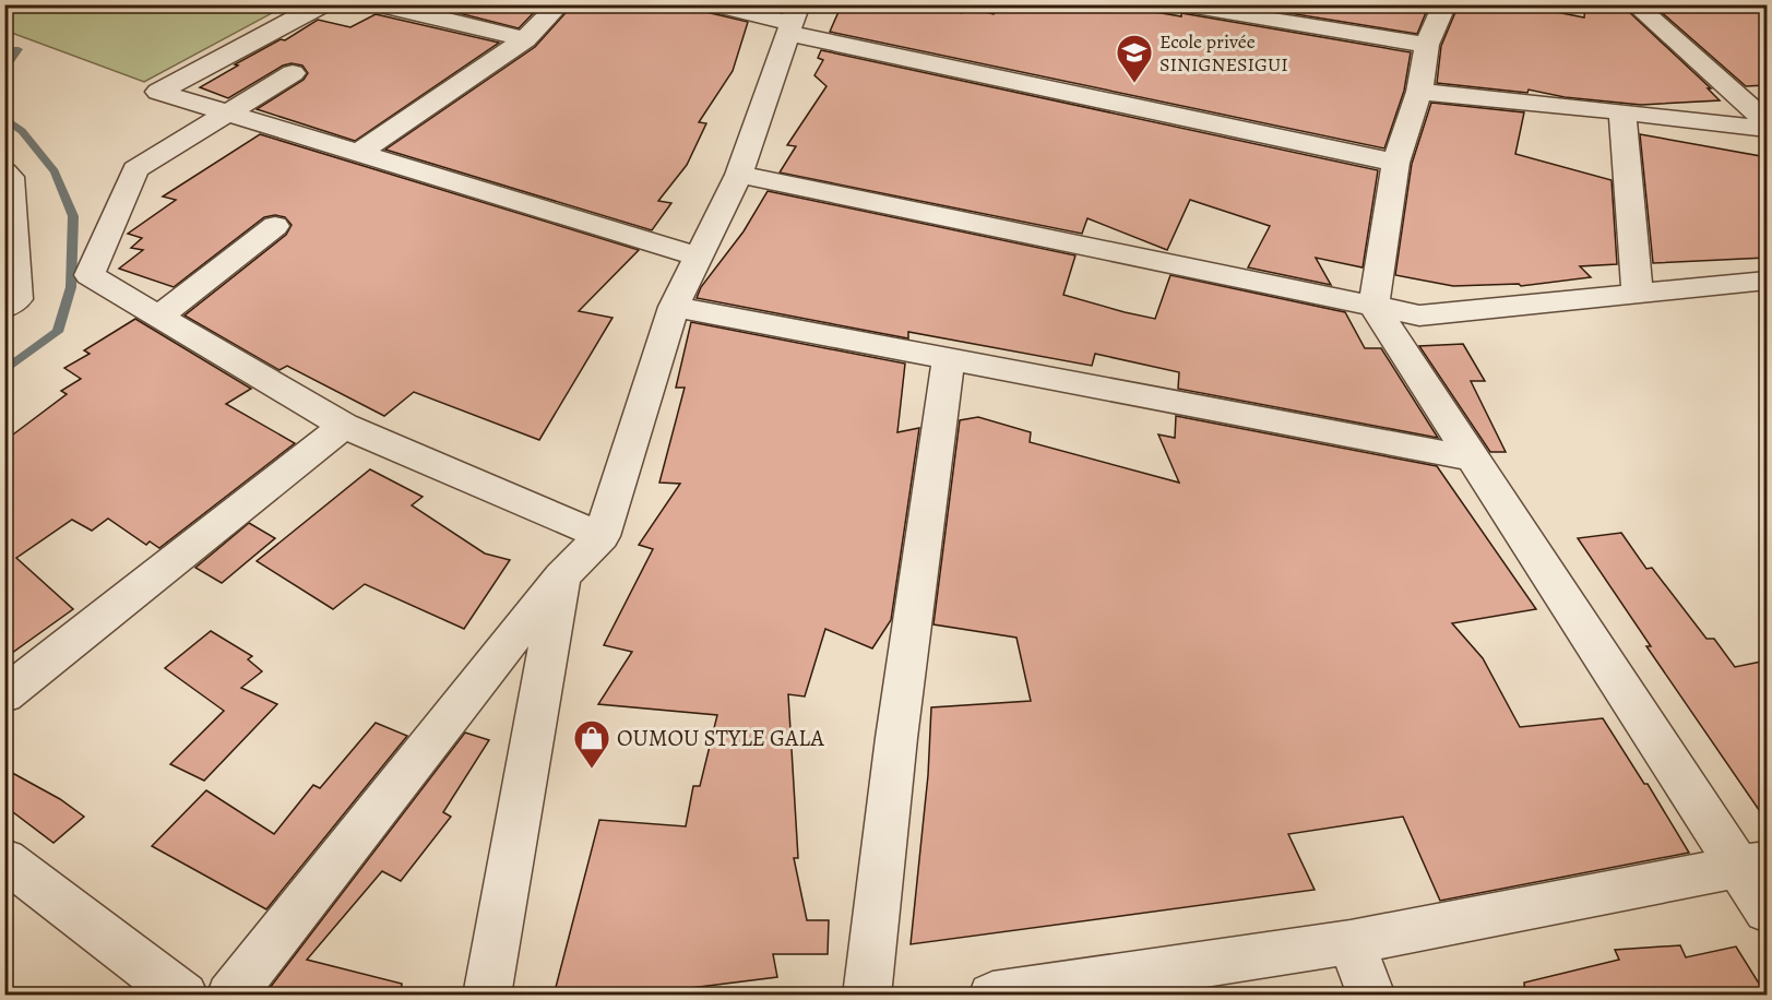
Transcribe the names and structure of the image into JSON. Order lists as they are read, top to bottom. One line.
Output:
{"places":{"school or university":["Ecole privée SINIGNESIGUI"],"shop":["OUMOU STYLE GALA"]}}
